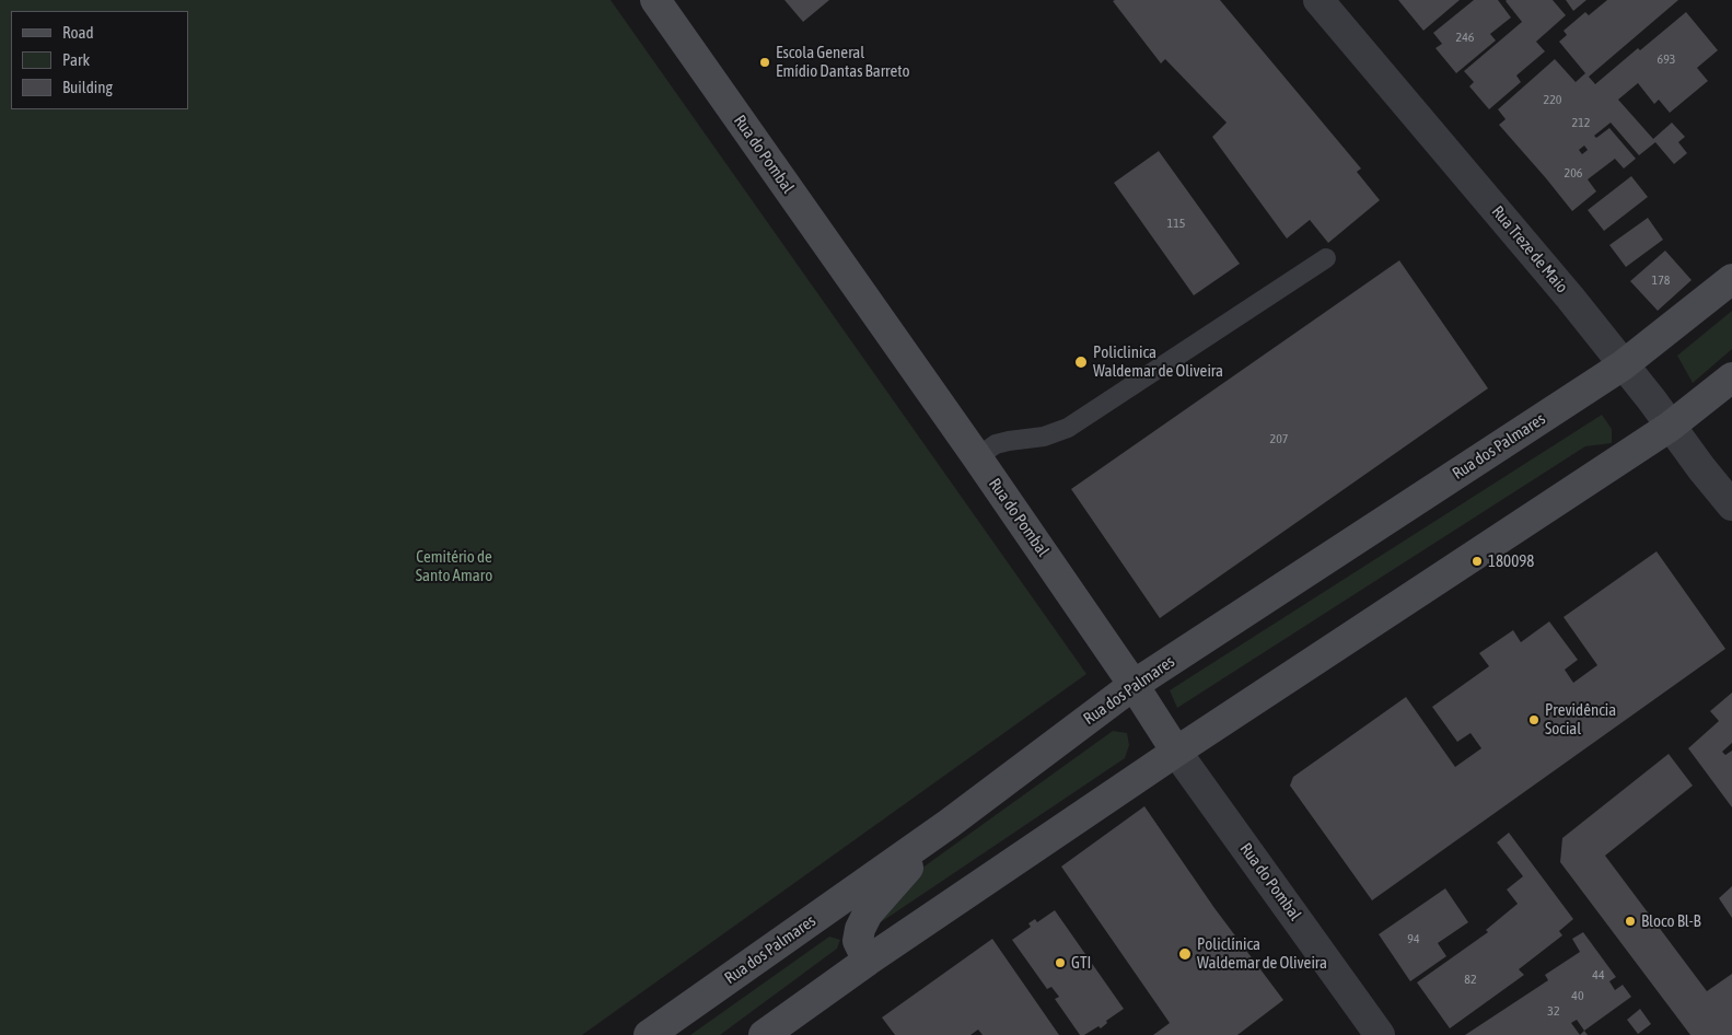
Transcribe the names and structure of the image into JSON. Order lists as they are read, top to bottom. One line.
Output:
{"streets":{"main road":["Rua do Pombal","Rua dos Palmares"],"street":["Rua Treze de Maio"]},"crossings":[["Rua do Pombal","Rua dos Palmares"],["Rua Treze de Maio","Rua dos Palmares"]],"parks":["Cemitério de Santo Amaro"],"places":["Escola General Emídio Dantas Barreto","Policlinica Waldemar de Oliveira","180098","Previdência Social","Bloco Bl-B","Policlínica Waldemar de Oliveira","GTI"],"house_numbers":["246","693","220","212","206","115","178","207","94","44","82","40","32"],"legend":["Road","Park","Building"]}
